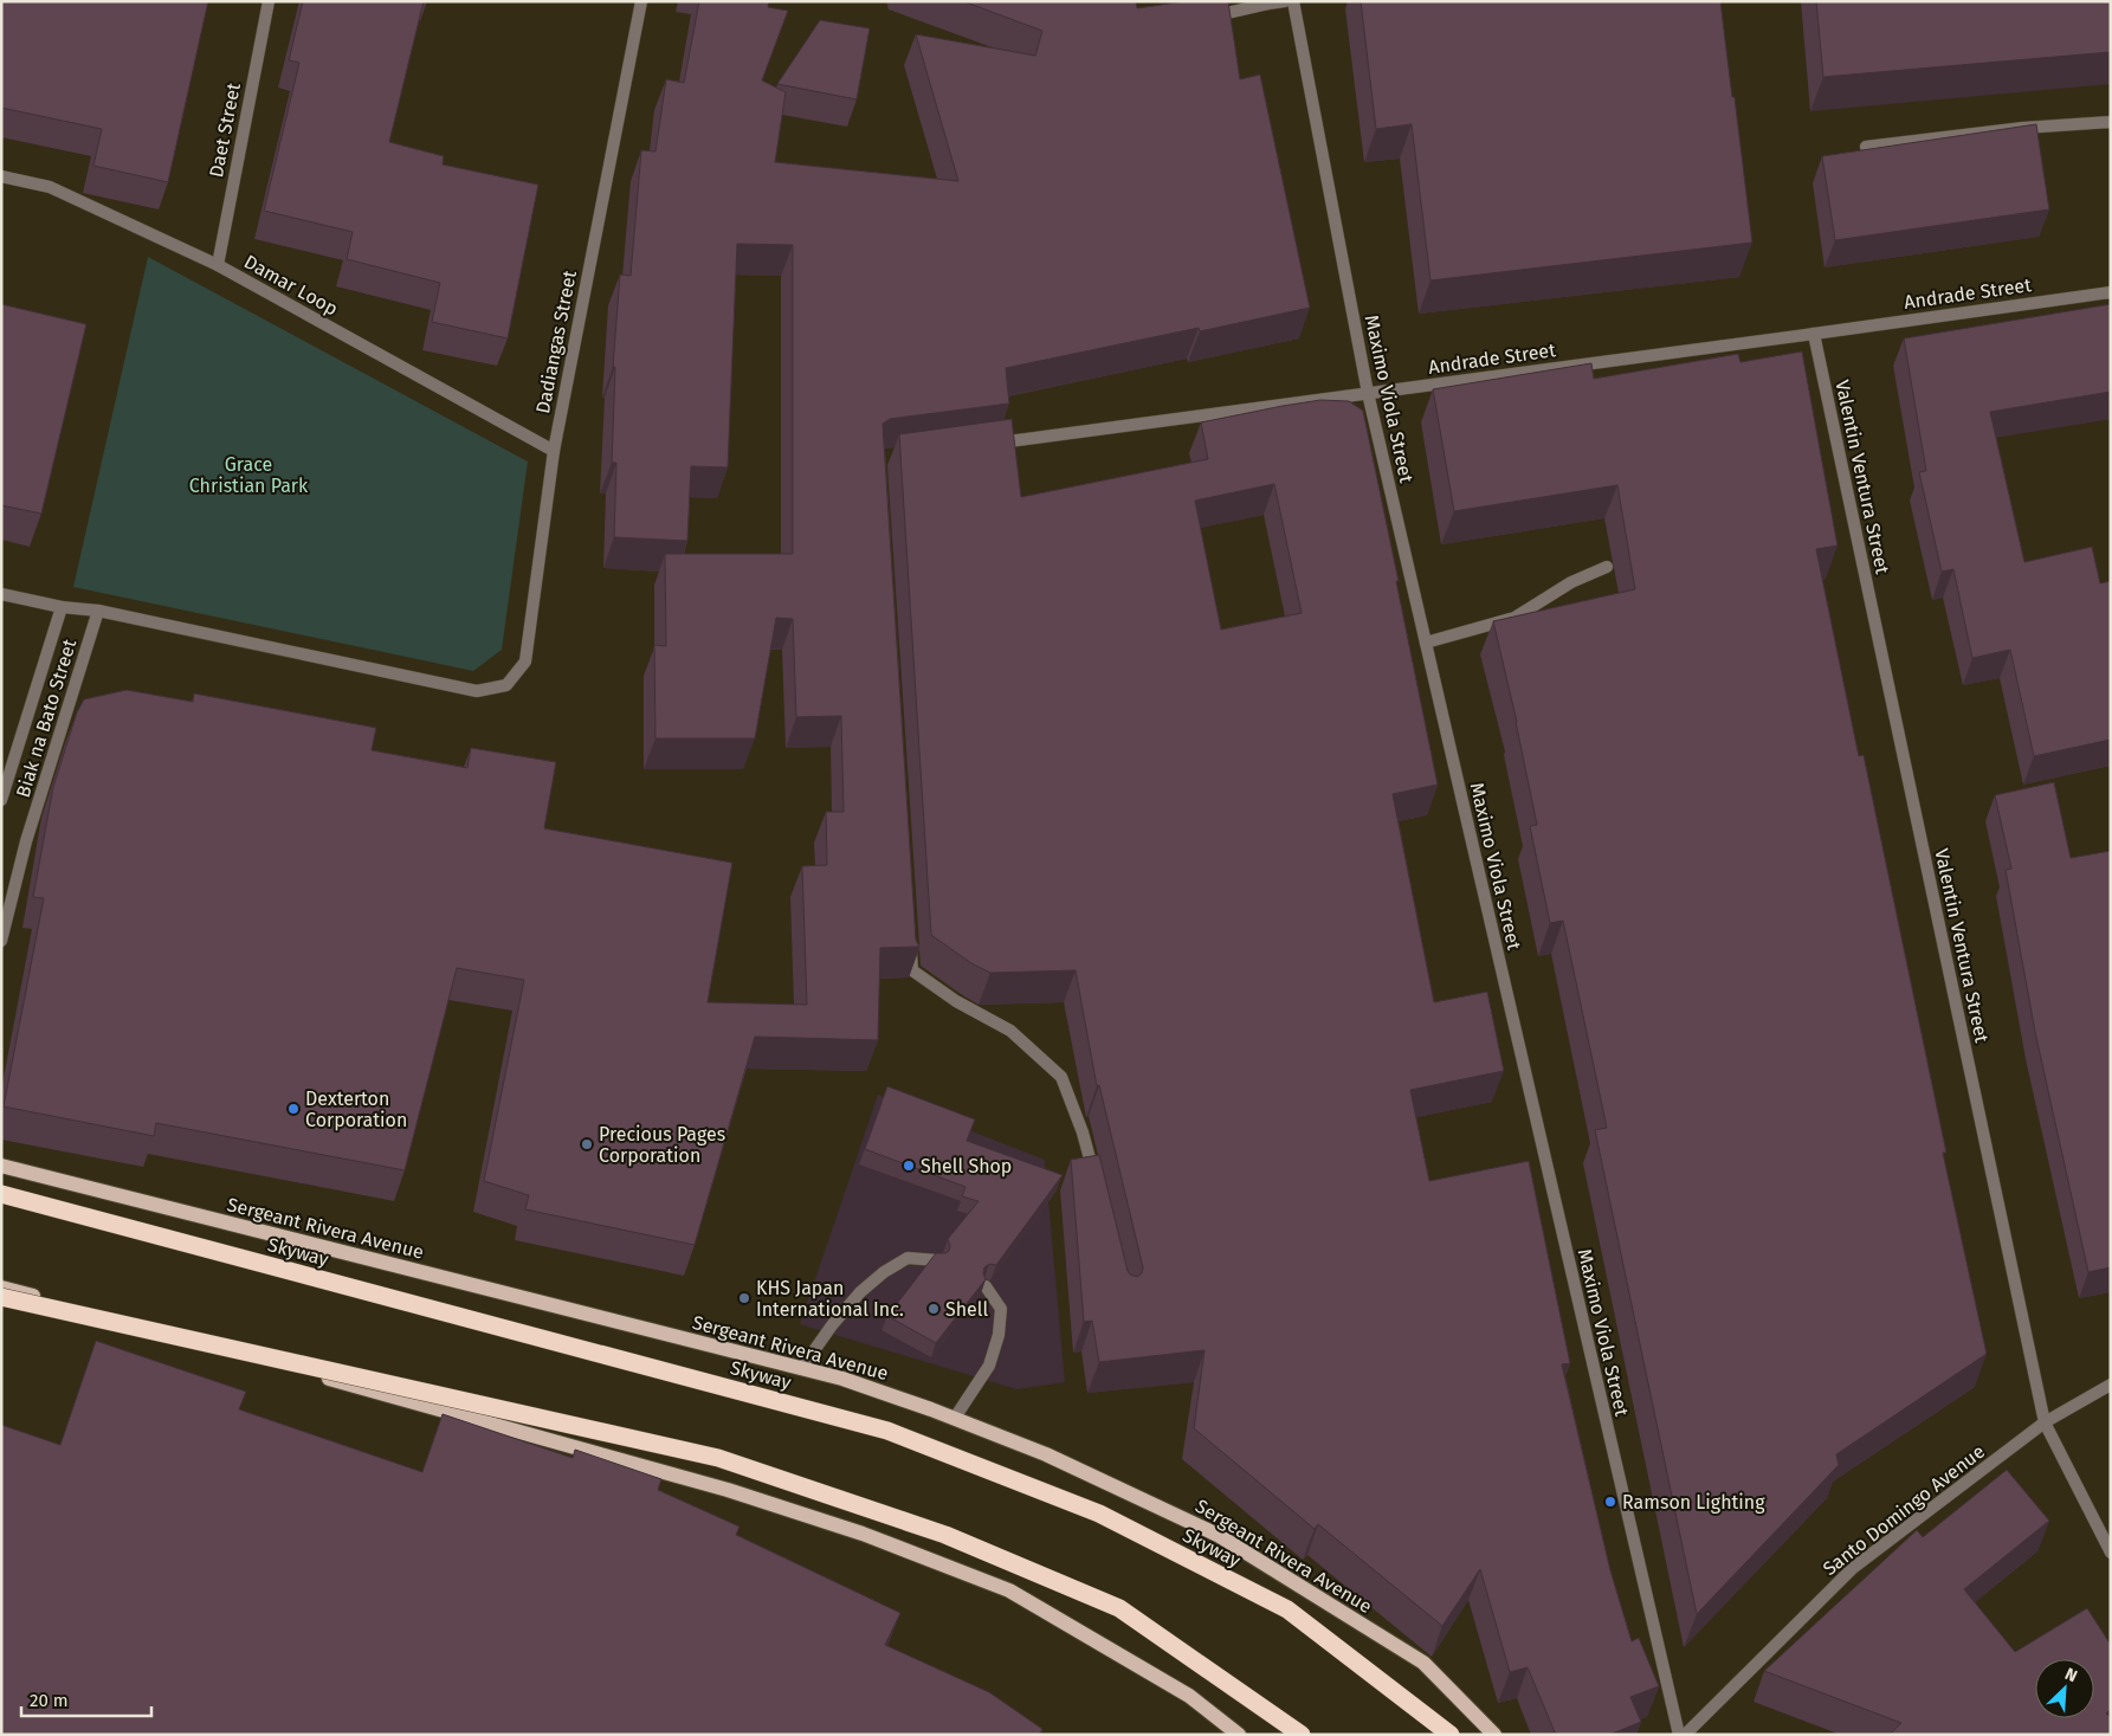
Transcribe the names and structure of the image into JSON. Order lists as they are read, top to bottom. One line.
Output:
{"streets":{"highway":["Skyway"],"main road":["Sergeant Rivera Avenue"],"street":["Daet Street","Damar Loop","Andrade Street","Dadiangas Street","Maximo Viola Street","Valentin Ventura Street","Biak na Bato Street","Santo Domingo Avenue"]},"crossings":[["Daet Street","Damar Loop"],["Damar Loop","Dadiangas Street"],["Andrade Street","Maximo Viola Street"],["Andrade Street","Valentin Ventura Street"],["Dadiangas Street","Biak na Bato Street"],["Valentin Ventura Street","Santo Domingo Avenue"]],"parks":["Grace Christian Park"],"places":["Dexterton Corporation","Precious Pages Corporation","Shell Shop","KHS Japan International Inc.","Shell","Ramson Lighting"],"scale_bar":"20 m","north":"top right"}
